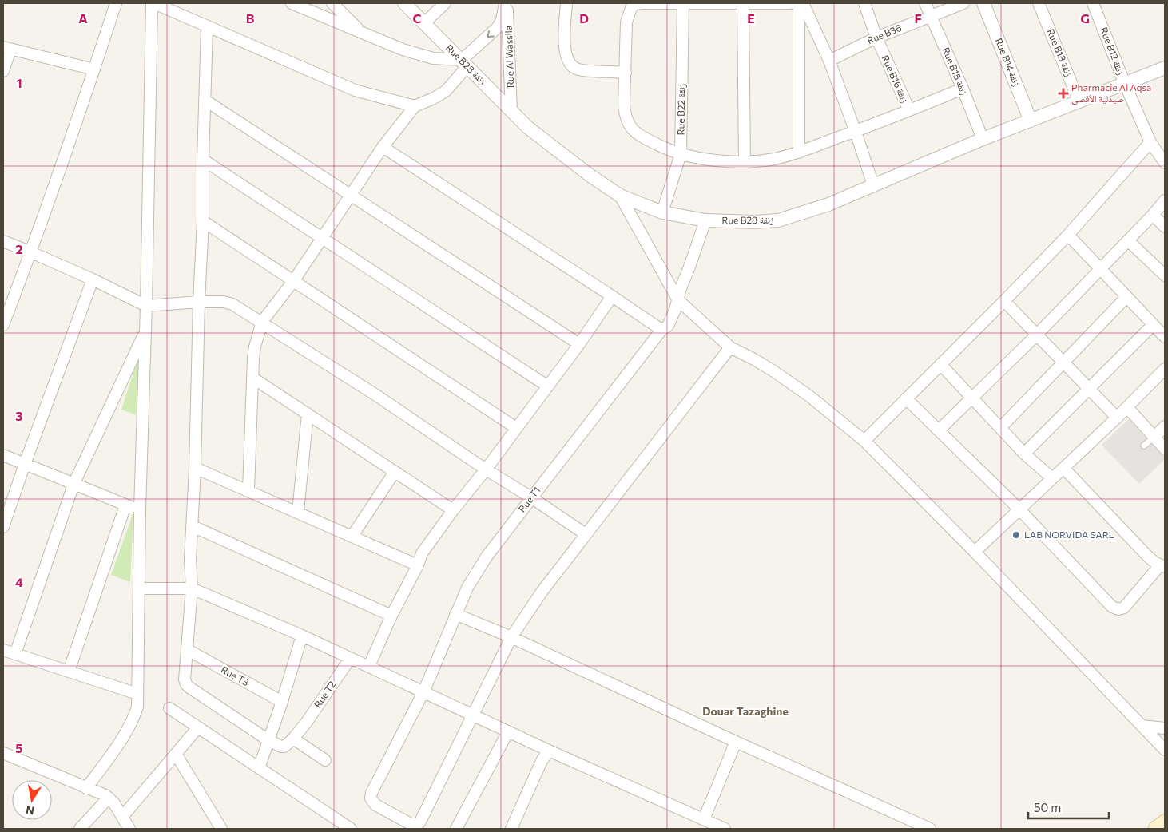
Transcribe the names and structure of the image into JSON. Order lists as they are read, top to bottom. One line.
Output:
{"streets":{"street":["Rue B36","Rue B12 زنقة","Rue B13 زنقة","Rue Al Wassila","Rue B14 زنقة","Rue B28 زنقة","Rue B15 زنقة","Rue B16 زنقة","Rue B22 زنقة","Rue T1","Rue T3","Rue T2"]},"crossings":[["Rue B36","Rue B15 زنقة"],["Rue B36","Rue B16 زنقة"],["Rue B12 زنقة","Rue B28 زنقة"],["Rue B13 زنقة","Rue B28 زنقة"],["Rue Al Wassila","Rue B28 زنقة"],["Rue B14 زنقة","Rue B28 زنقة"],["Rue B28 زنقة","Rue B15 زنقة"],["Rue B28 زنقة","Rue B22 زنقة"],["Rue B28 زنقة","Rue T1"]],"districts":["Douar Tazaghine"],"places":{"health":["Pharmacie Al Aqsa صيدلية الأقصى"],"other":["LAB NORVIDA SARL"]},"scale_bar":"50 m","north":"bottom","grid":{"columns":["A","B","C","D","E","F","G"],"rows":["1","2","3","4","5"]}}
